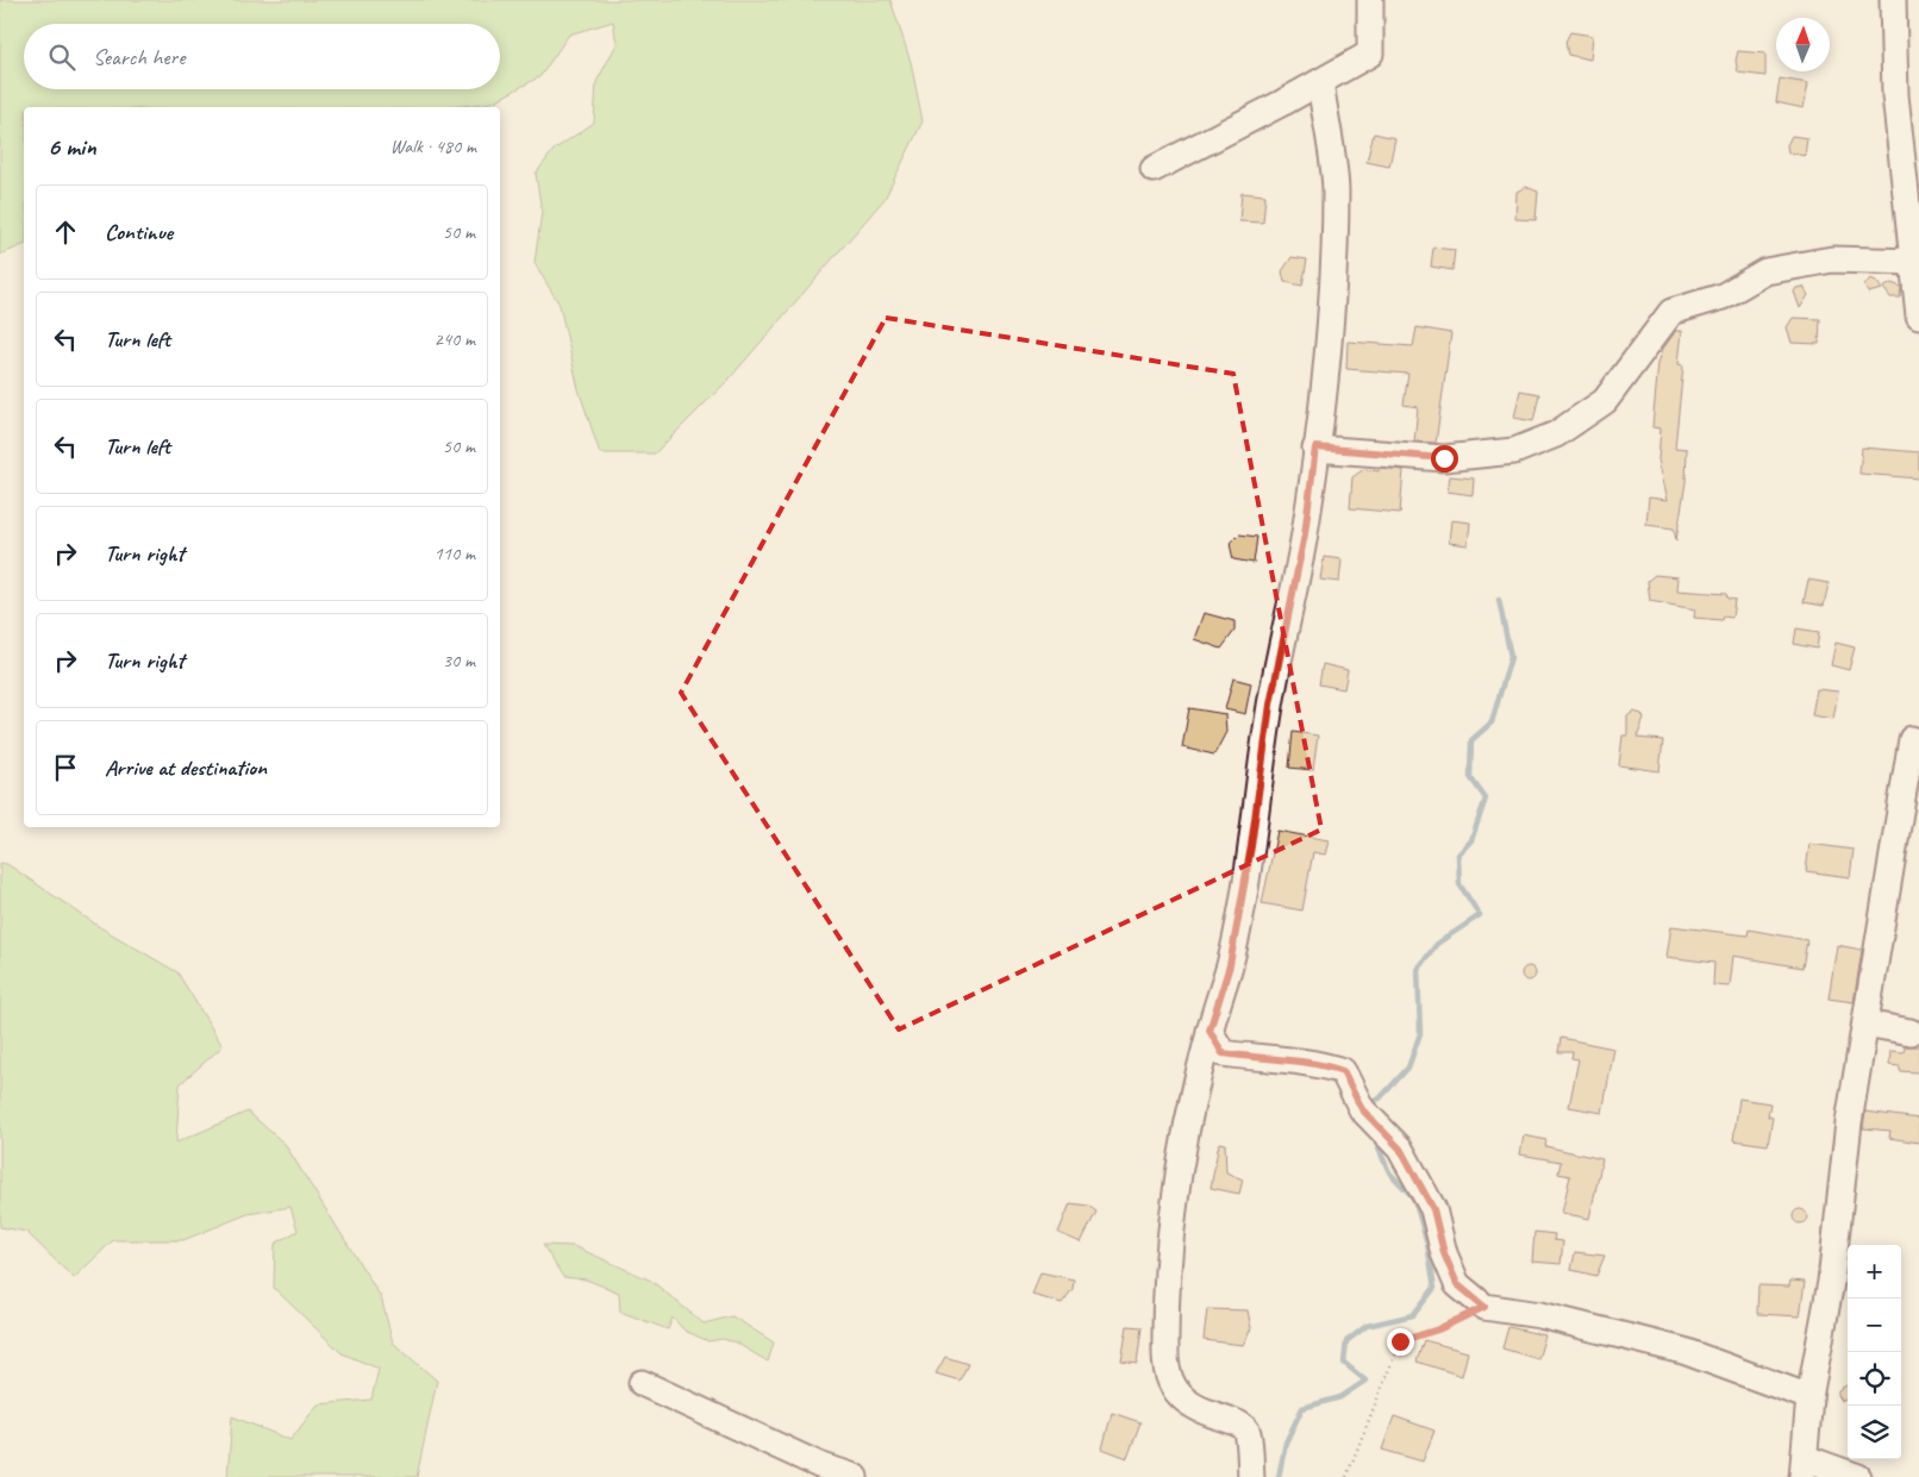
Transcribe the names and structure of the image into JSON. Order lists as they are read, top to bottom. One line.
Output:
{"north":"top","page":{"search":"Search here","heading":["6 min","Walk · 480 m"],"list":[["Continue","50 m"],["Turn left","240 m"],["Turn left","50 m"],["Turn right","110 m"],["Turn right","30 m"],"Arrive at destination"],"map_buttons":["+","−"]}}
